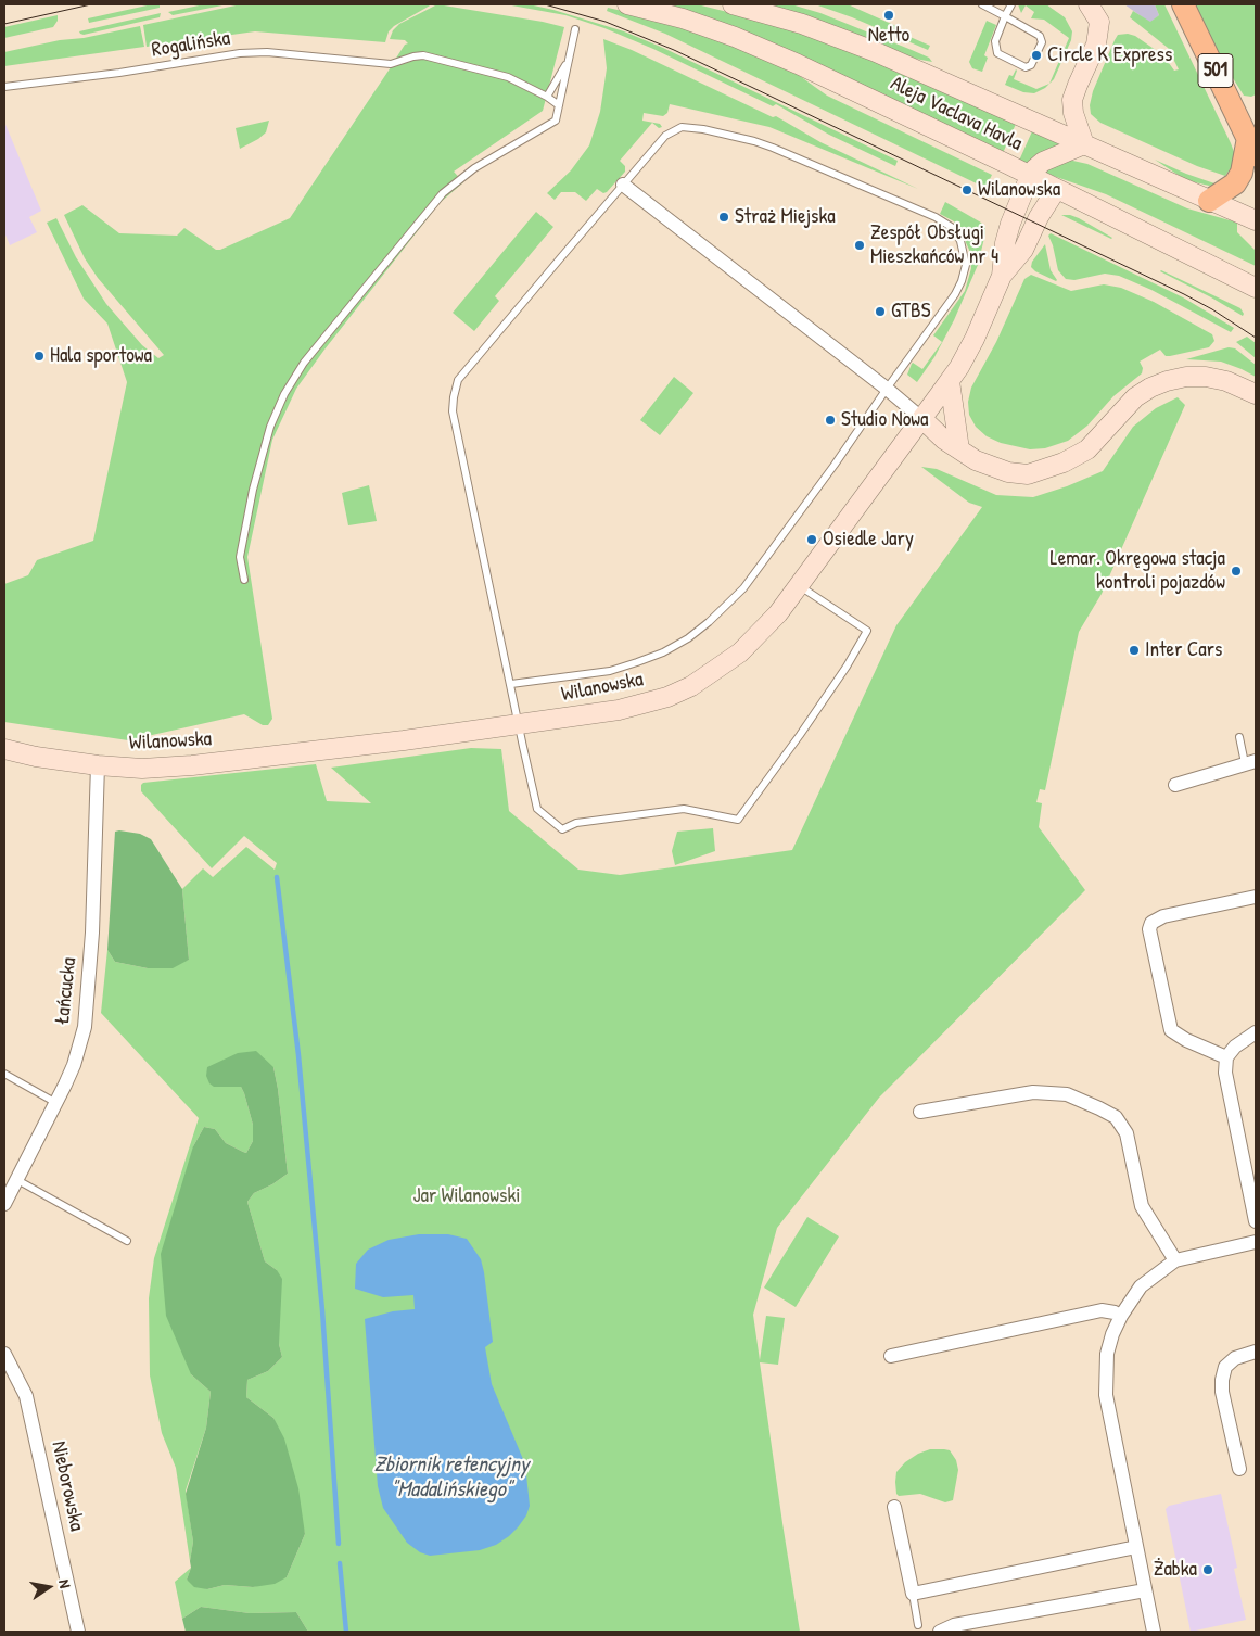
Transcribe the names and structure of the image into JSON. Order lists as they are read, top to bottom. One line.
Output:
{"streets":{"main road":["501"],"street":["Aleja Vaclava Havla","Wilanowska","Łańcucka","Nieborowska"],"lane":["Rogalińska"]},"crossings":[["Aleja Vaclava Havla","Wilanowska"],["Wilanowska","Łańcucka"]],"water":["Zbiornik retencyjny \"Madalińskiego\""],"parks":["Jar Wilanowski"],"places":["Netto","Circle K Express","Wilanowska","Straż Miejska","Zespół Obsługi Mieszkańców nr 4","GTBS","Hala sportowa","Studio Nowa","Osiedle Jary","Lemar. Okręgowa stacja kontroli pojazdów","Inter Cars","Żabka"],"north":"right"}
